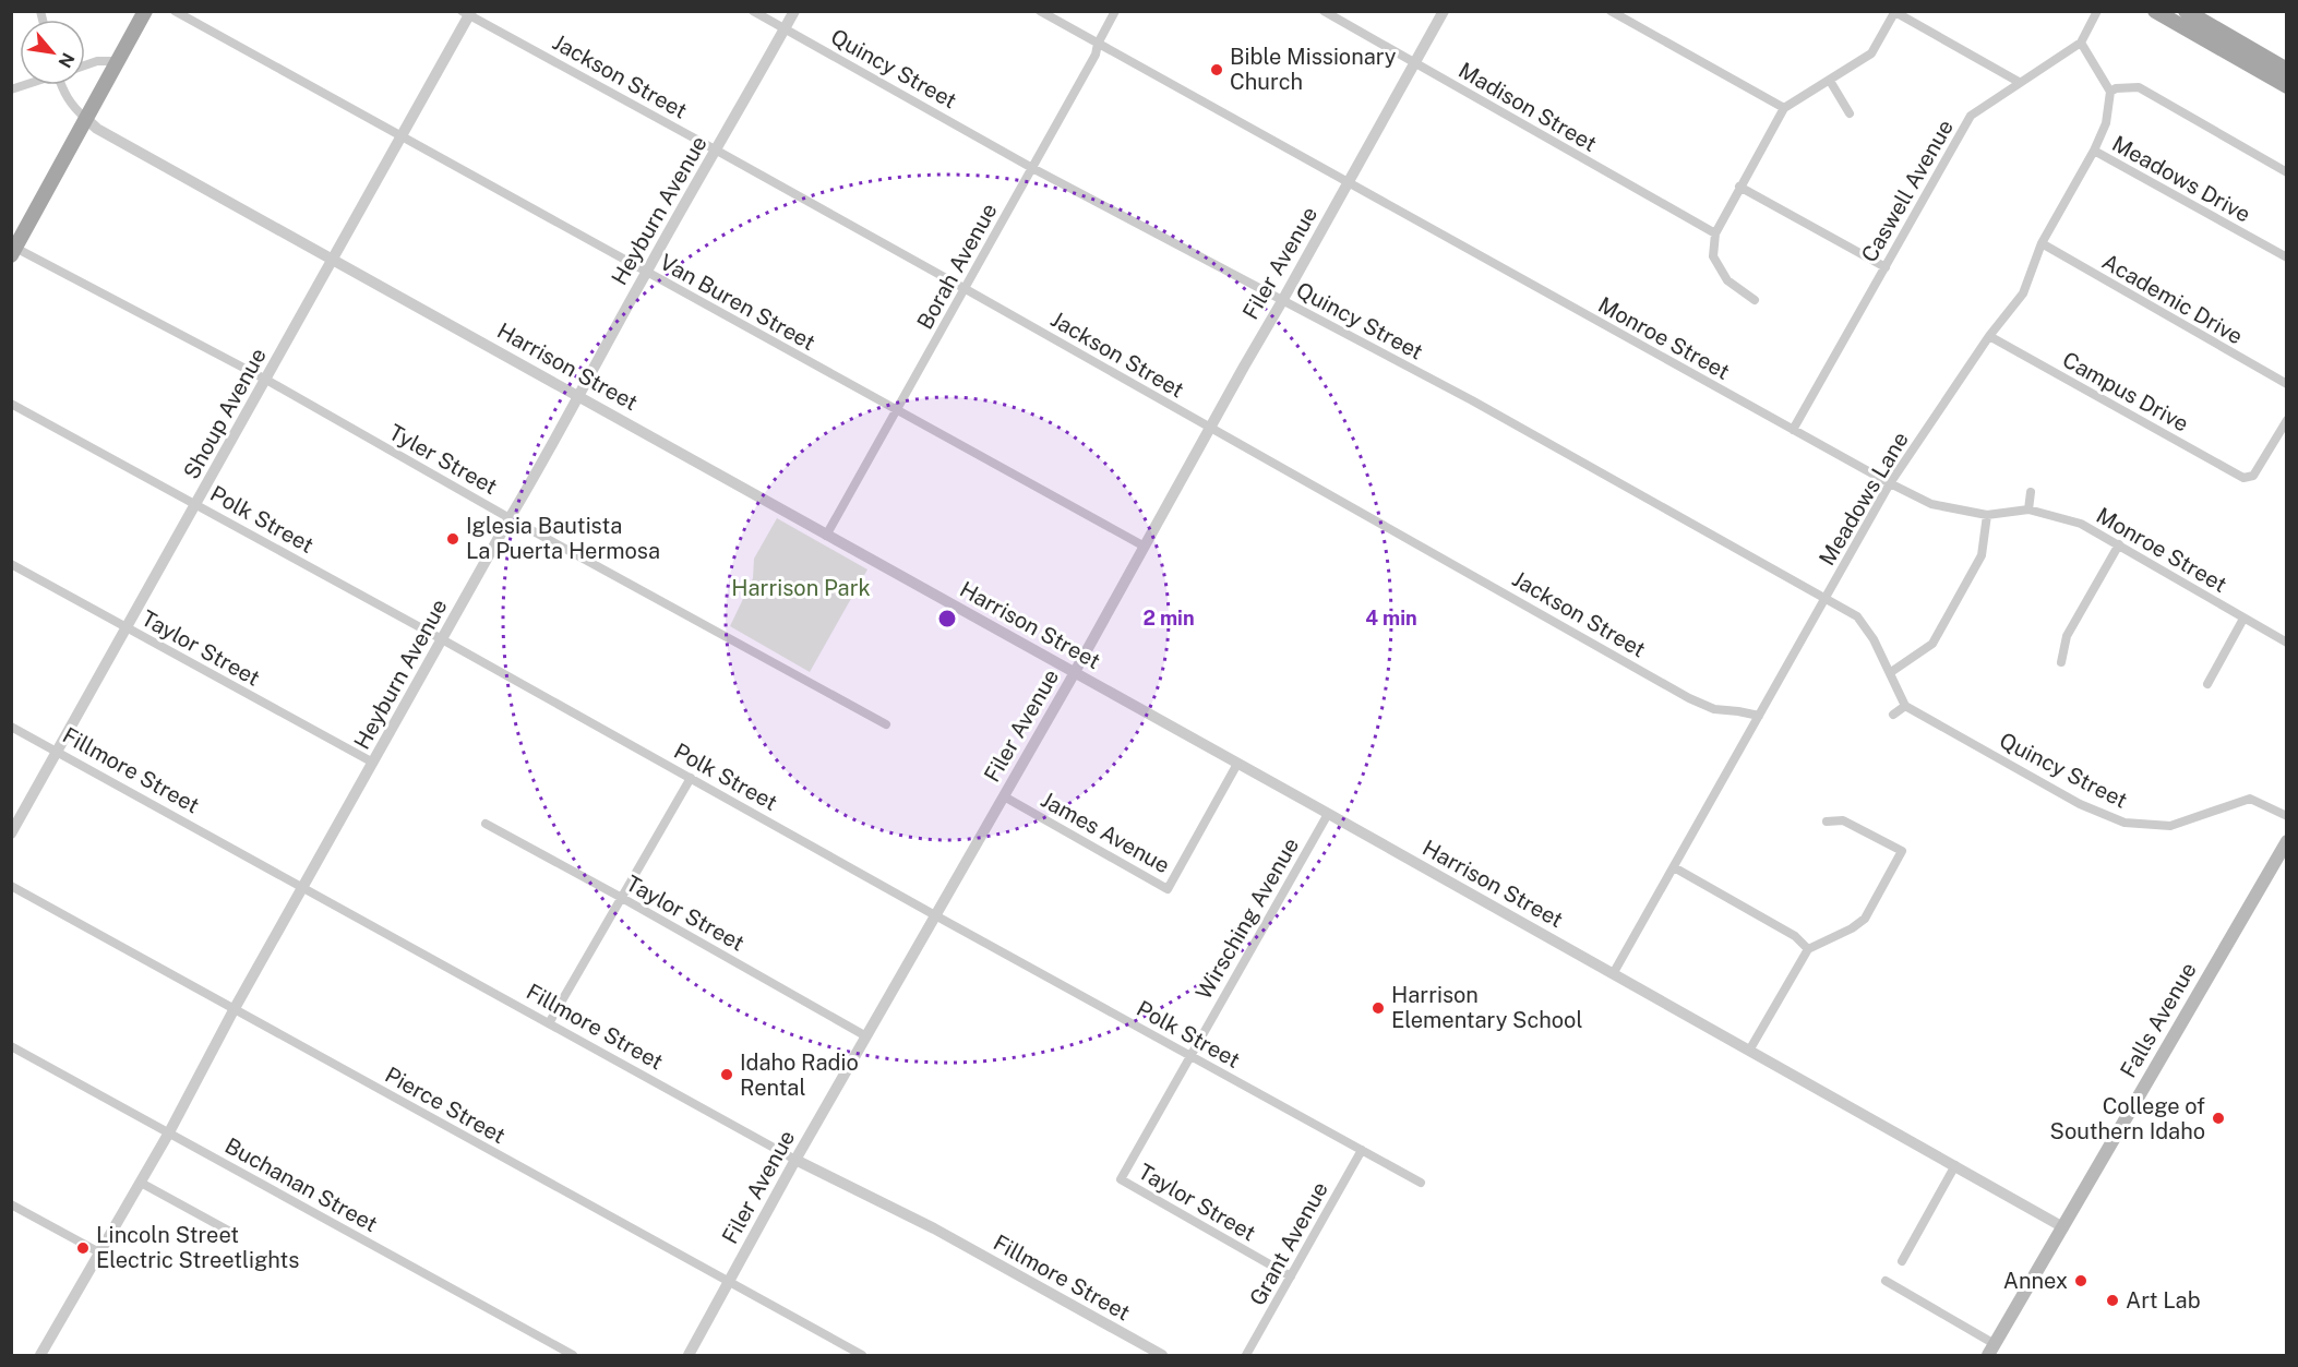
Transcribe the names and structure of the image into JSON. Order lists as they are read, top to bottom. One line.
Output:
{"streets":{"main road":["Falls Avenue"],"street":["Quincy Street","Jackson Street","Madison Street","Meadows Drive","Caswell Avenue","Heyburn Avenue","Filer Avenue","Borah Avenue","Academic Drive","Van Buren Street","Monroe Street","Harrison Street","Campus Drive","Shoup Avenue","Tyler Street","Meadows Lane","Polk Street","Taylor Street","Fillmore Street","James Avenue","Wirsching Avenue","Pierce Street","Buchanan Street","Grant Avenue"]},"crossings":[["Quincy Street","Heyburn Avenue"],["Quincy Street","Filer Avenue"],["Quincy Street","Borah Avenue"],["Quincy Street","Meadows Lane"],["Jackson Street","Heyburn Avenue"],["Jackson Street","Filer Avenue"],["Jackson Street","Borah Avenue"],["Jackson Street","Shoup Avenue"],["Jackson Street","Meadows Lane"],["Madison Street","Filer Avenue"],["Meadows Drive","Meadows Lane"],["Caswell Avenue","Monroe Street"],["Heyburn Avenue","Van Buren Street"],["Heyburn Avenue","Harrison Street"],["Heyburn Avenue","Tyler Street"],["Heyburn Avenue","Polk Street"],["Heyburn Avenue","Taylor Street"],["Heyburn Avenue","Fillmore Street"],["Heyburn Avenue","Pierce Street"],["Heyburn Avenue","Buchanan Street"],["Filer Avenue","Van Buren Street"],["Filer Avenue","Monroe Street"],["Filer Avenue","Harrison Street"],["Filer Avenue","Polk Street"],["Filer Avenue","Taylor Street"],["Filer Avenue","Fillmore Street"],["Filer Avenue","James Avenue"],["Filer Avenue","Pierce Street"],["Borah Avenue","Van Buren Street"],["Borah Avenue","Monroe Street"],["Borah Avenue","Harrison Street"],["Academic Drive","Meadows Lane"],["Van Buren Street","Shoup Avenue"],["Monroe Street","Meadows Lane"],["Harrison Street","Shoup Avenue"],["Harrison Street","Meadows Lane"],["Harrison Street","James Avenue"],["Harrison Street","Wirsching Avenue"],["Harrison Street","Falls Avenue"],["Campus Drive","Meadows Lane"],["Shoup Avenue","Tyler Street"],["Shoup Avenue","Polk Street"],["Shoup Avenue","Taylor Street"],["Shoup Avenue","Fillmore Street"],["Polk Street","Wirsching Avenue"],["Polk Street","Grant Avenue"],["Taylor Street","Wirsching Avenue"],["Taylor Street","Grant Avenue"]],"parks":["Harrison Park"],"places":["Bible Missionary Church","Iglesia Bautista La Puerta Hermosa","Harrison Elementary School","Idaho Radio Rental","College of Southern Idaho","Lincoln Street Electric Streetlights","Annex","Art Lab"],"north":"bottom right","rings":["2 min","4 min"]}
